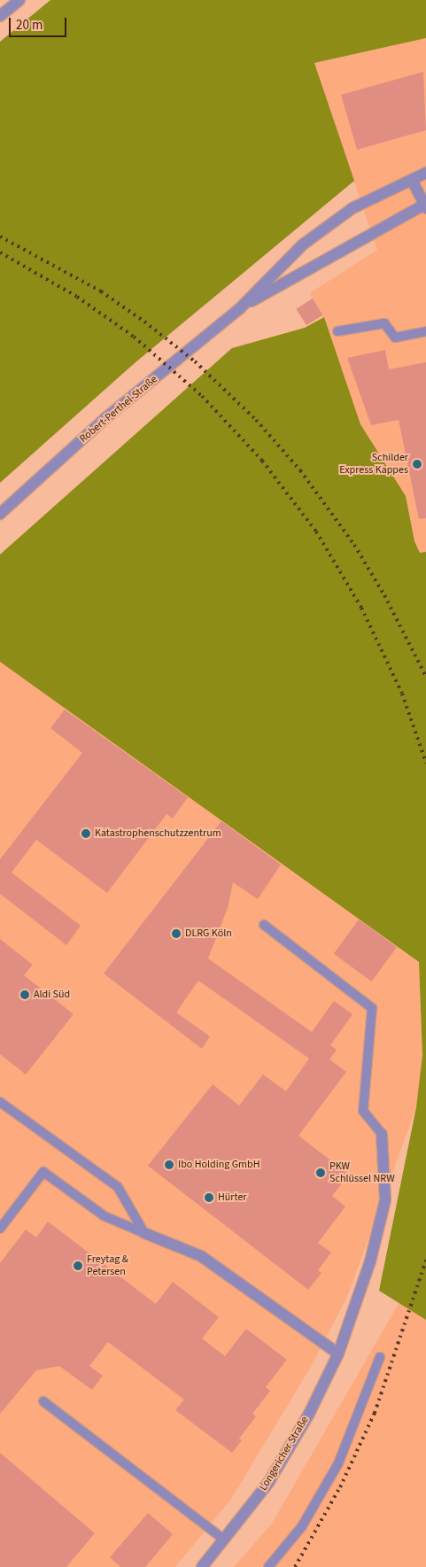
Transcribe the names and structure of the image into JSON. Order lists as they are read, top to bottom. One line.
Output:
{"streets":{"street":["Robert-Perthel-Straße","Longericher Straße"]},"places":["Schilder Express Kappes","Katastrophenschutzzentrum","DLRG Köln","Aldi Süd","Ibo Holding GmbH","PKW Schlüssel NRW","Hürter","Freytag & Petersen"],"scale_bar":"20 m"}
